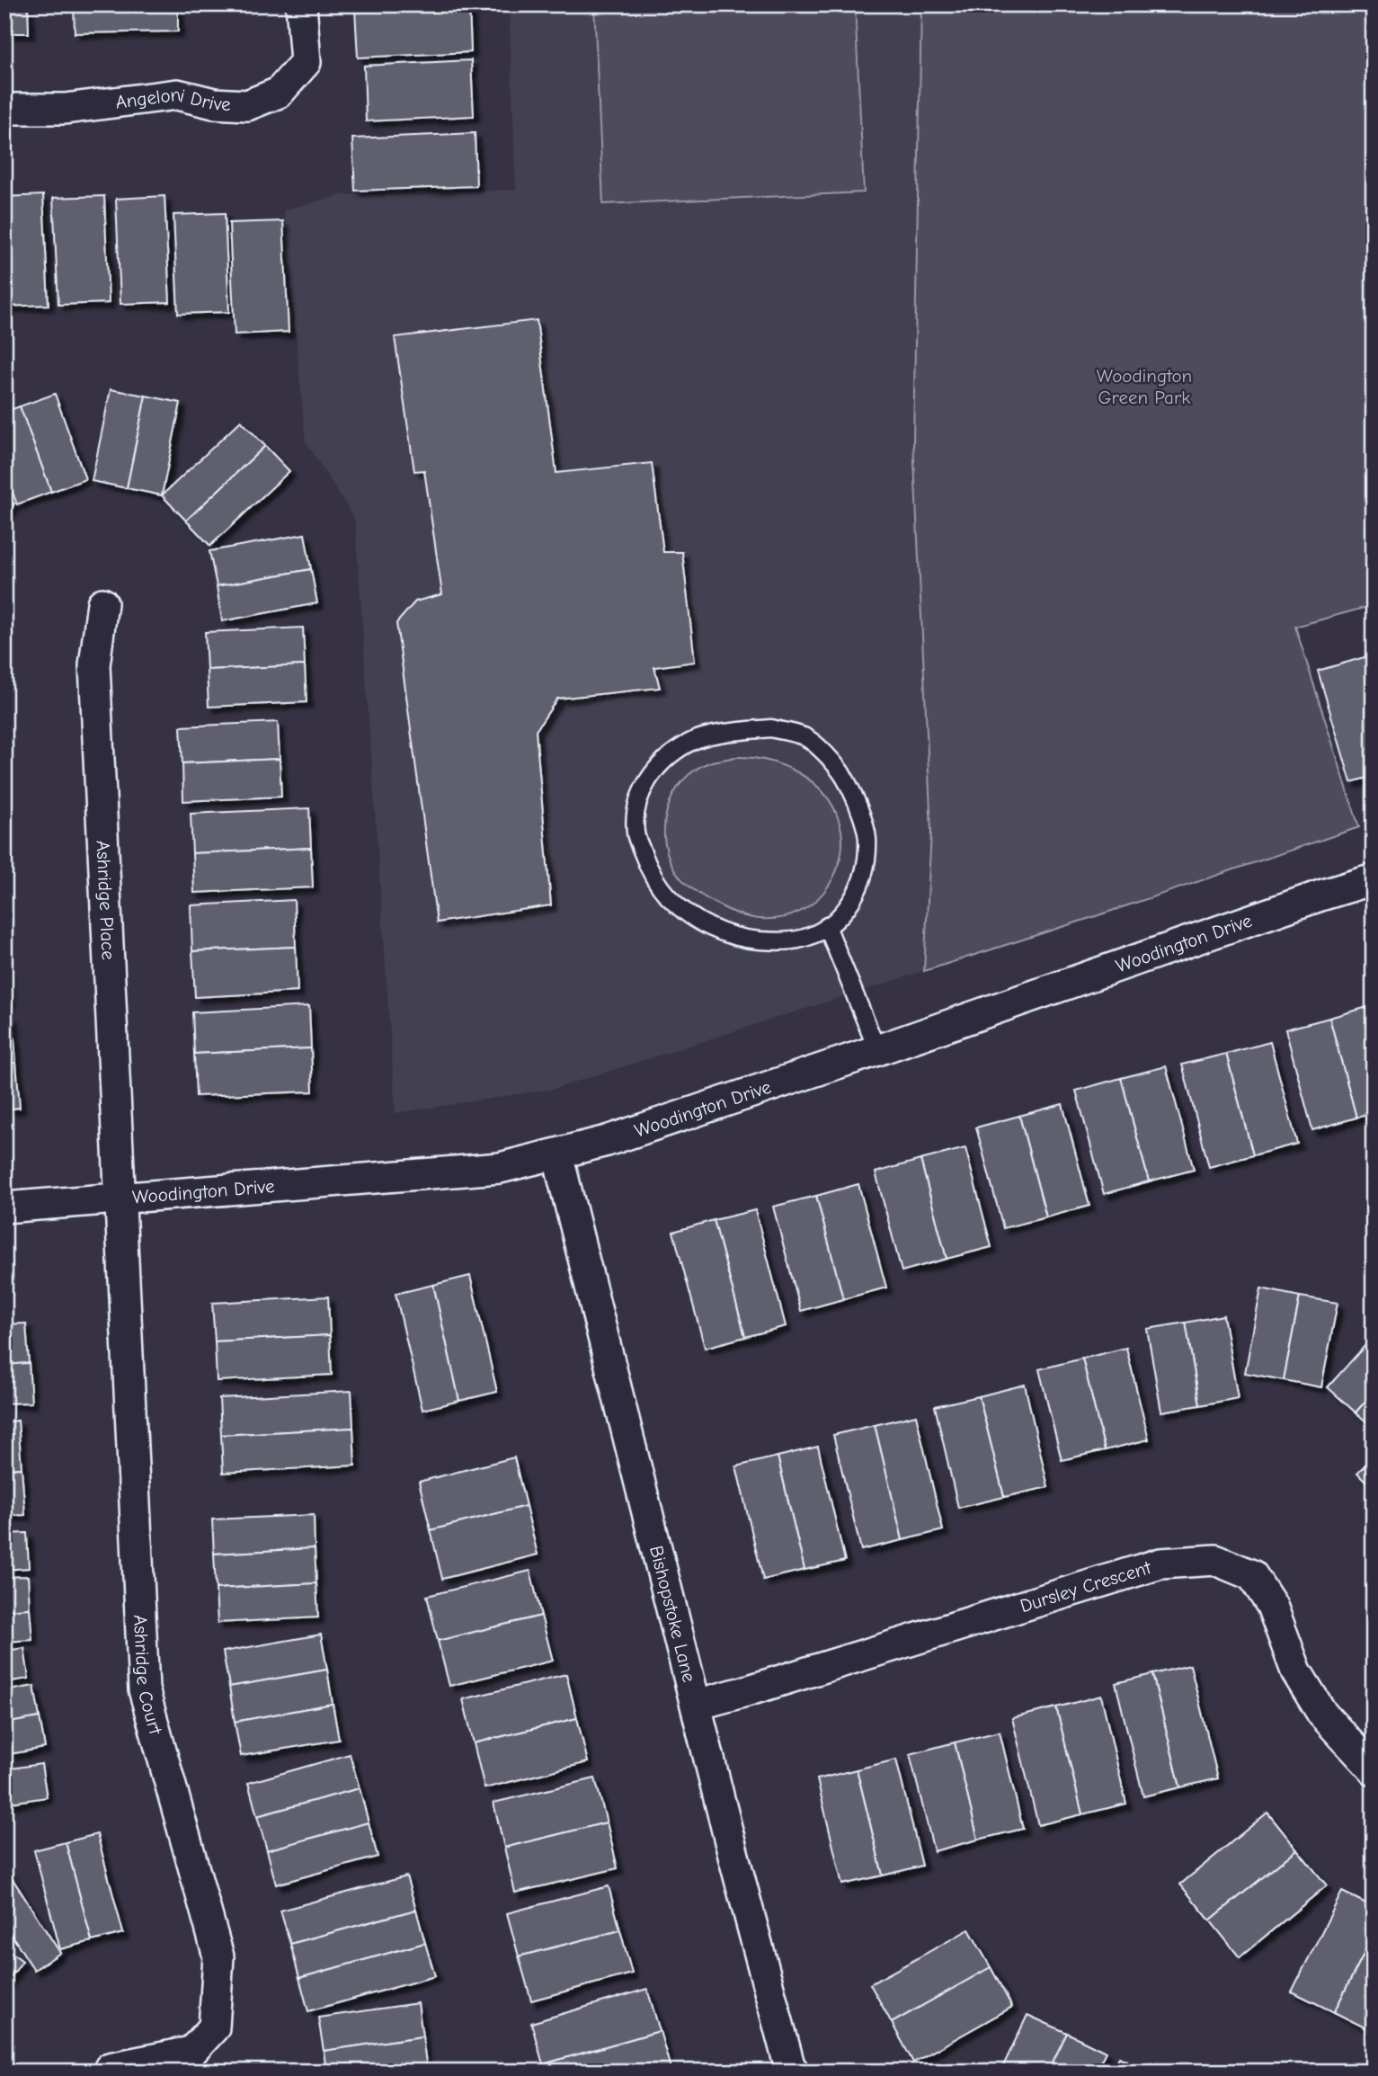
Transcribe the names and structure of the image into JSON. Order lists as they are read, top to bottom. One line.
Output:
{"streets":{"street":["Angeloni Drive","Ashridge Place","Woodington Drive","Dursley Crescent","Bishopstoke Lane","Ashridge Court"]},"crossings":[["Ashridge Place","Woodington Drive"],["Ashridge Place","Ashridge Court"],["Woodington Drive","Bishopstoke Lane"],["Woodington Drive","Ashridge Court"],["Dursley Crescent","Bishopstoke Lane"]],"parks":["Woodington Green Park"]}
